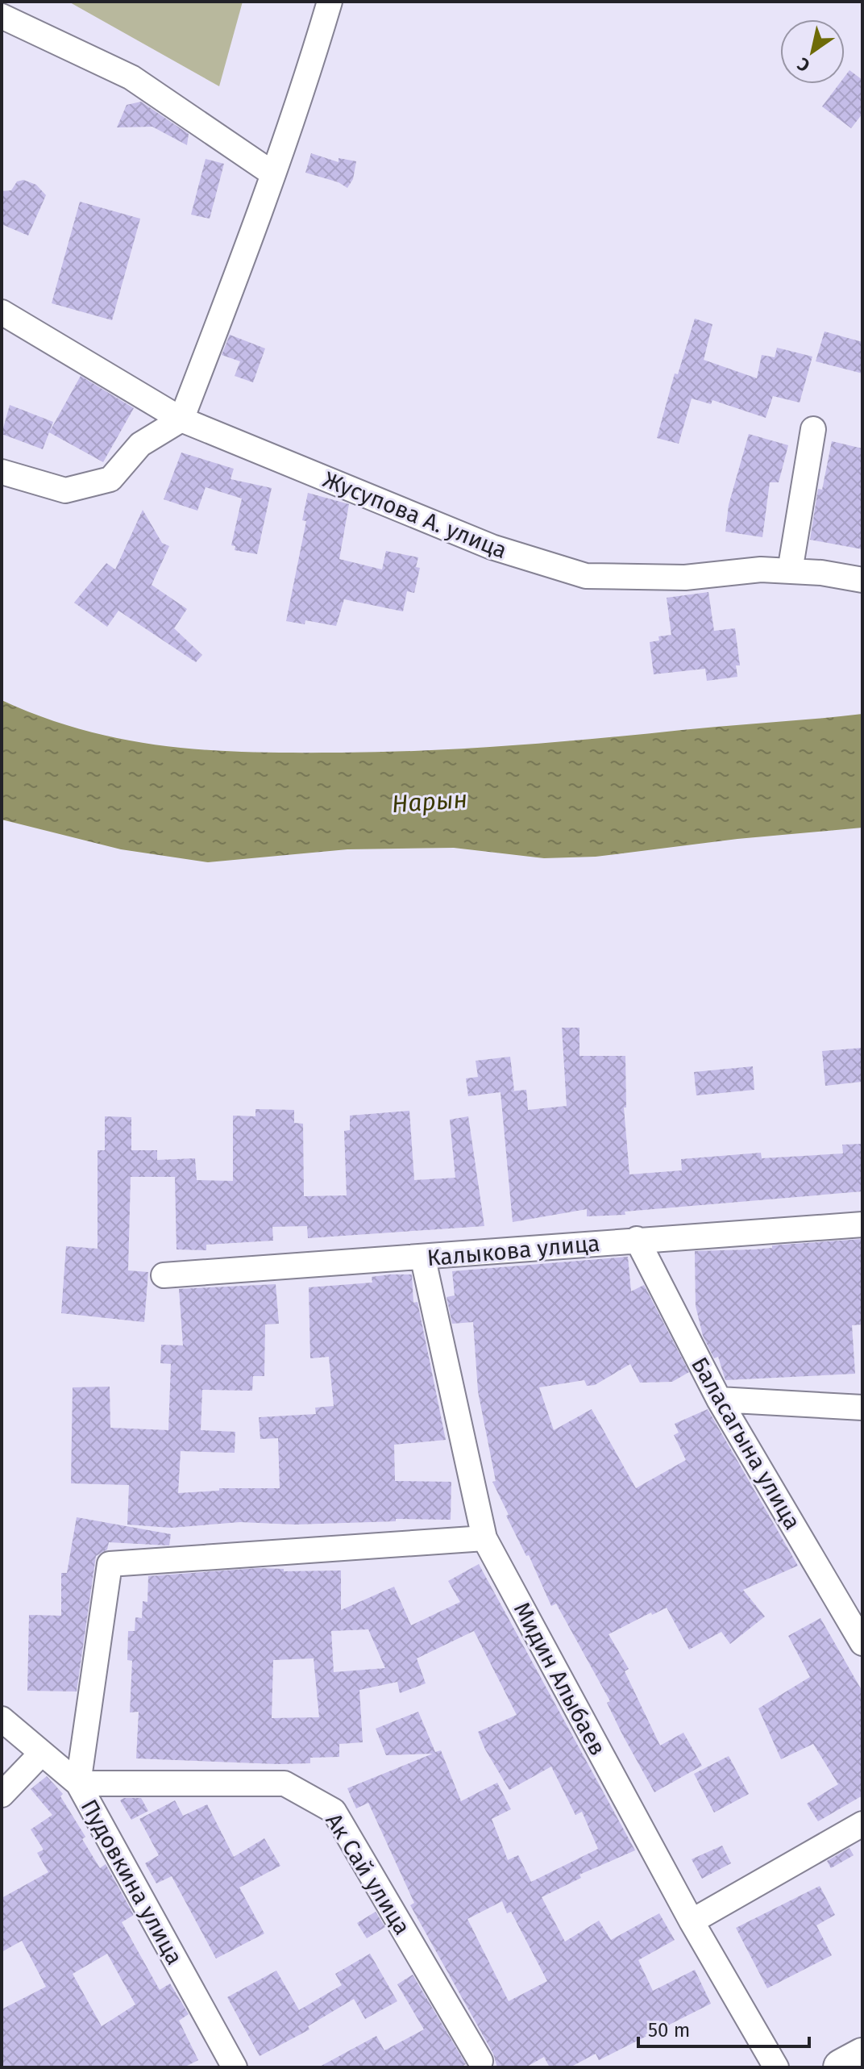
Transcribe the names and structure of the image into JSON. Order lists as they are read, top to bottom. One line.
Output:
{"streets":{"street":["Жусупова А. улица","Калыкова улица","Баласагына улица","Мидин Алыбаев","Ак Сай улица","Пудовкина улица"]},"crossings":[["Калыкова улица","Баласагына улица"],["Калыкова улица","Мидин Алыбаев"],["Ак Сай улица","Пудовкина улица"]],"water":["Нарын"],"scale_bar":"50 m","north":"bottom left"}
